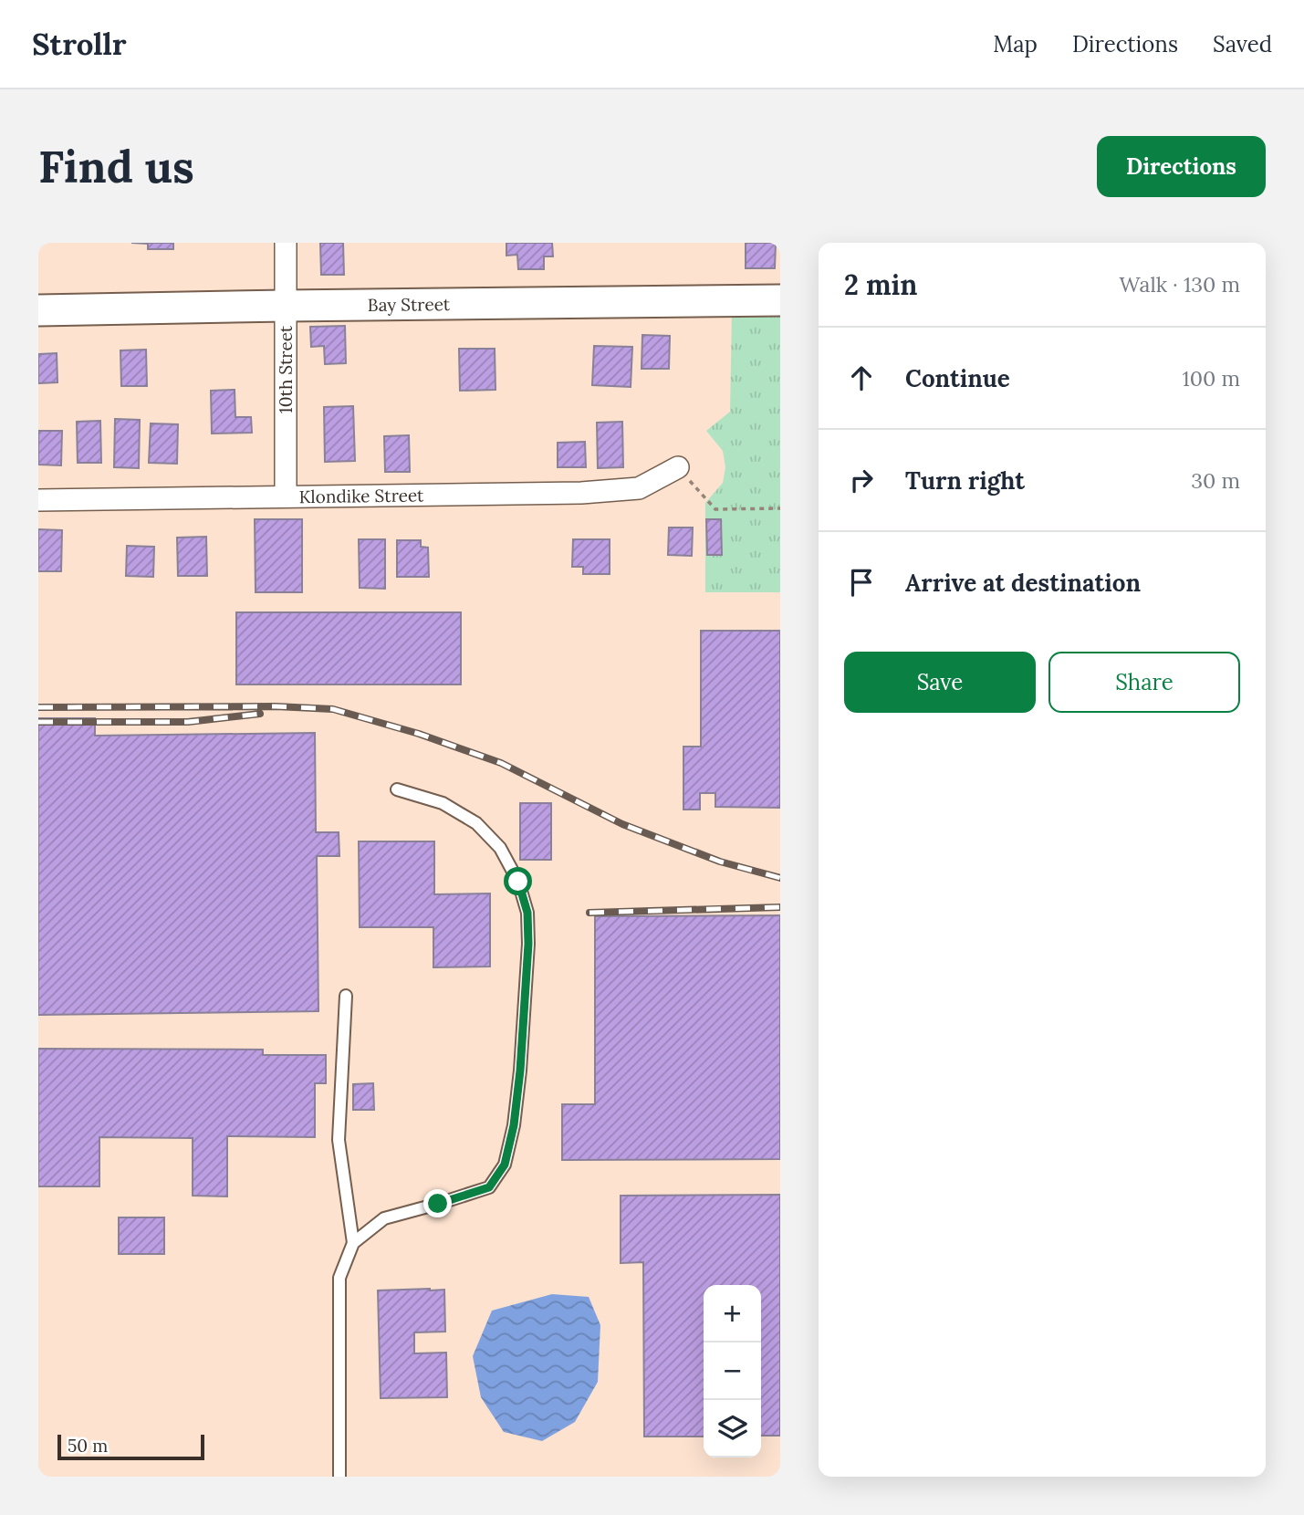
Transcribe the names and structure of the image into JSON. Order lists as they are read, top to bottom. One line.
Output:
{"streets":{"street":["Bay Street","10th Street","Klondike Street"]},"crossings":[["Bay Street","10th Street"],["10th Street","Klondike Street"]],"scale_bar":"50 m","page":{"header":"Strollr","nav":["Map","Directions","Saved"],"buttons":["Directions",["Save","Share"]],"title":"Find us","heading":["2 min","Walk · 130 m"],"list":[["Continue","100 m"],["Turn right","30 m"],"Arrive at destination"],"map_buttons":["+","−"],"scale":"50 m"}}
